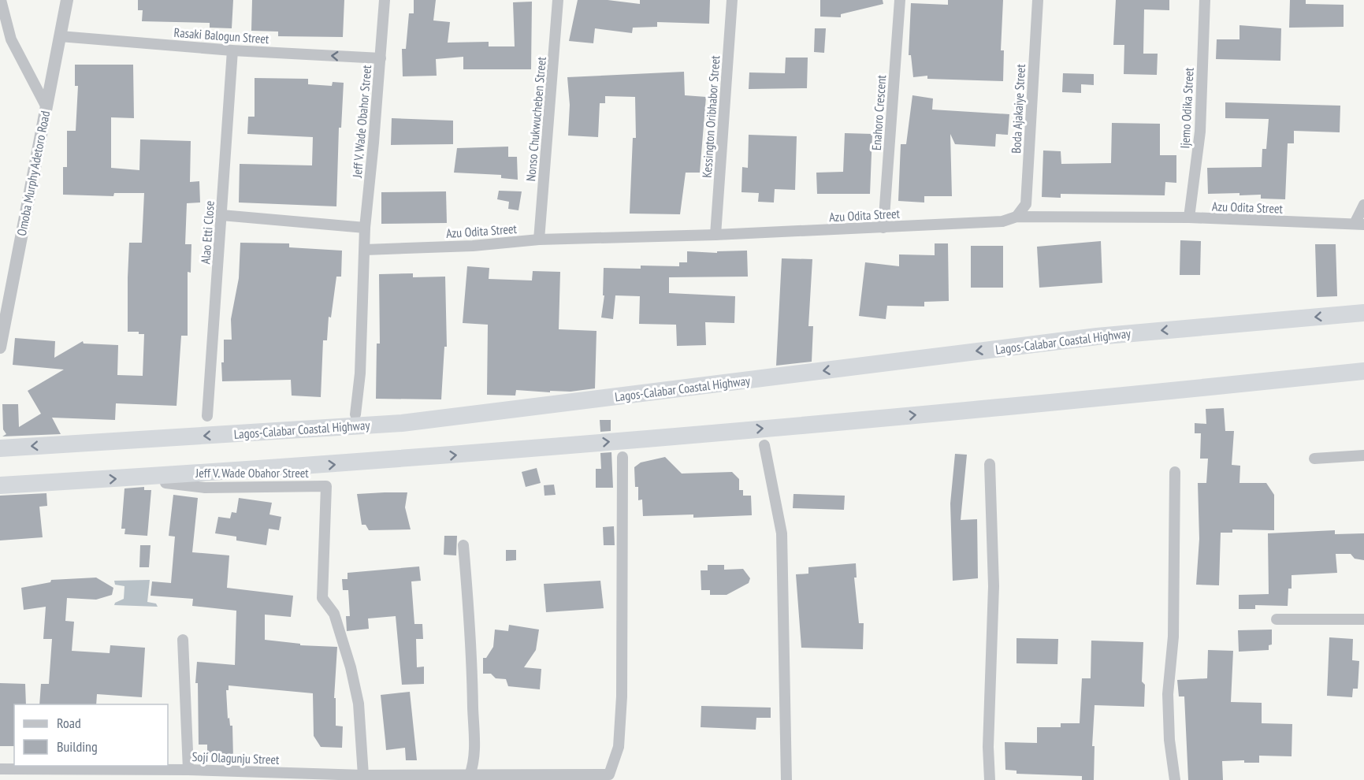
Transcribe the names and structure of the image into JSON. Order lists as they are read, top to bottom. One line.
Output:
{"streets":{"highway":["Lagos-Calabar Coastal Highway"],"street":["Rasaki Balogun Street","Ijemo Odika Street","Boda Ajakaiye Street","Enahoro Crescent","Kessington Oribhabor Street","Nonso Chukwucheben Street","Jeff V. Wade Obahor Street","Omoba Murphy Adetoro Road","Azu Odita Street","Alao Etti Close","Soji Olagunju Street"]},"crossings":[["Rasaki Balogun Street","Jeff V. Wade Obahor Street"],["Rasaki Balogun Street","Omoba Murphy Adetoro Road"],["Rasaki Balogun Street","Alao Etti Close"],["Ijemo Odika Street","Azu Odita Street"],["Boda Ajakaiye Street","Azu Odita Street"],["Enahoro Crescent","Azu Odita Street"],["Kessington Oribhabor Street","Azu Odita Street"],["Nonso Chukwucheben Street","Azu Odita Street"],["Jeff V. Wade Obahor Street","Azu Odita Street"],["Jeff V. Wade Obahor Street","Soji Olagunju Street"]],"one_way":["Rasaki Balogun Street"],"legend":["Road","Building"]}
